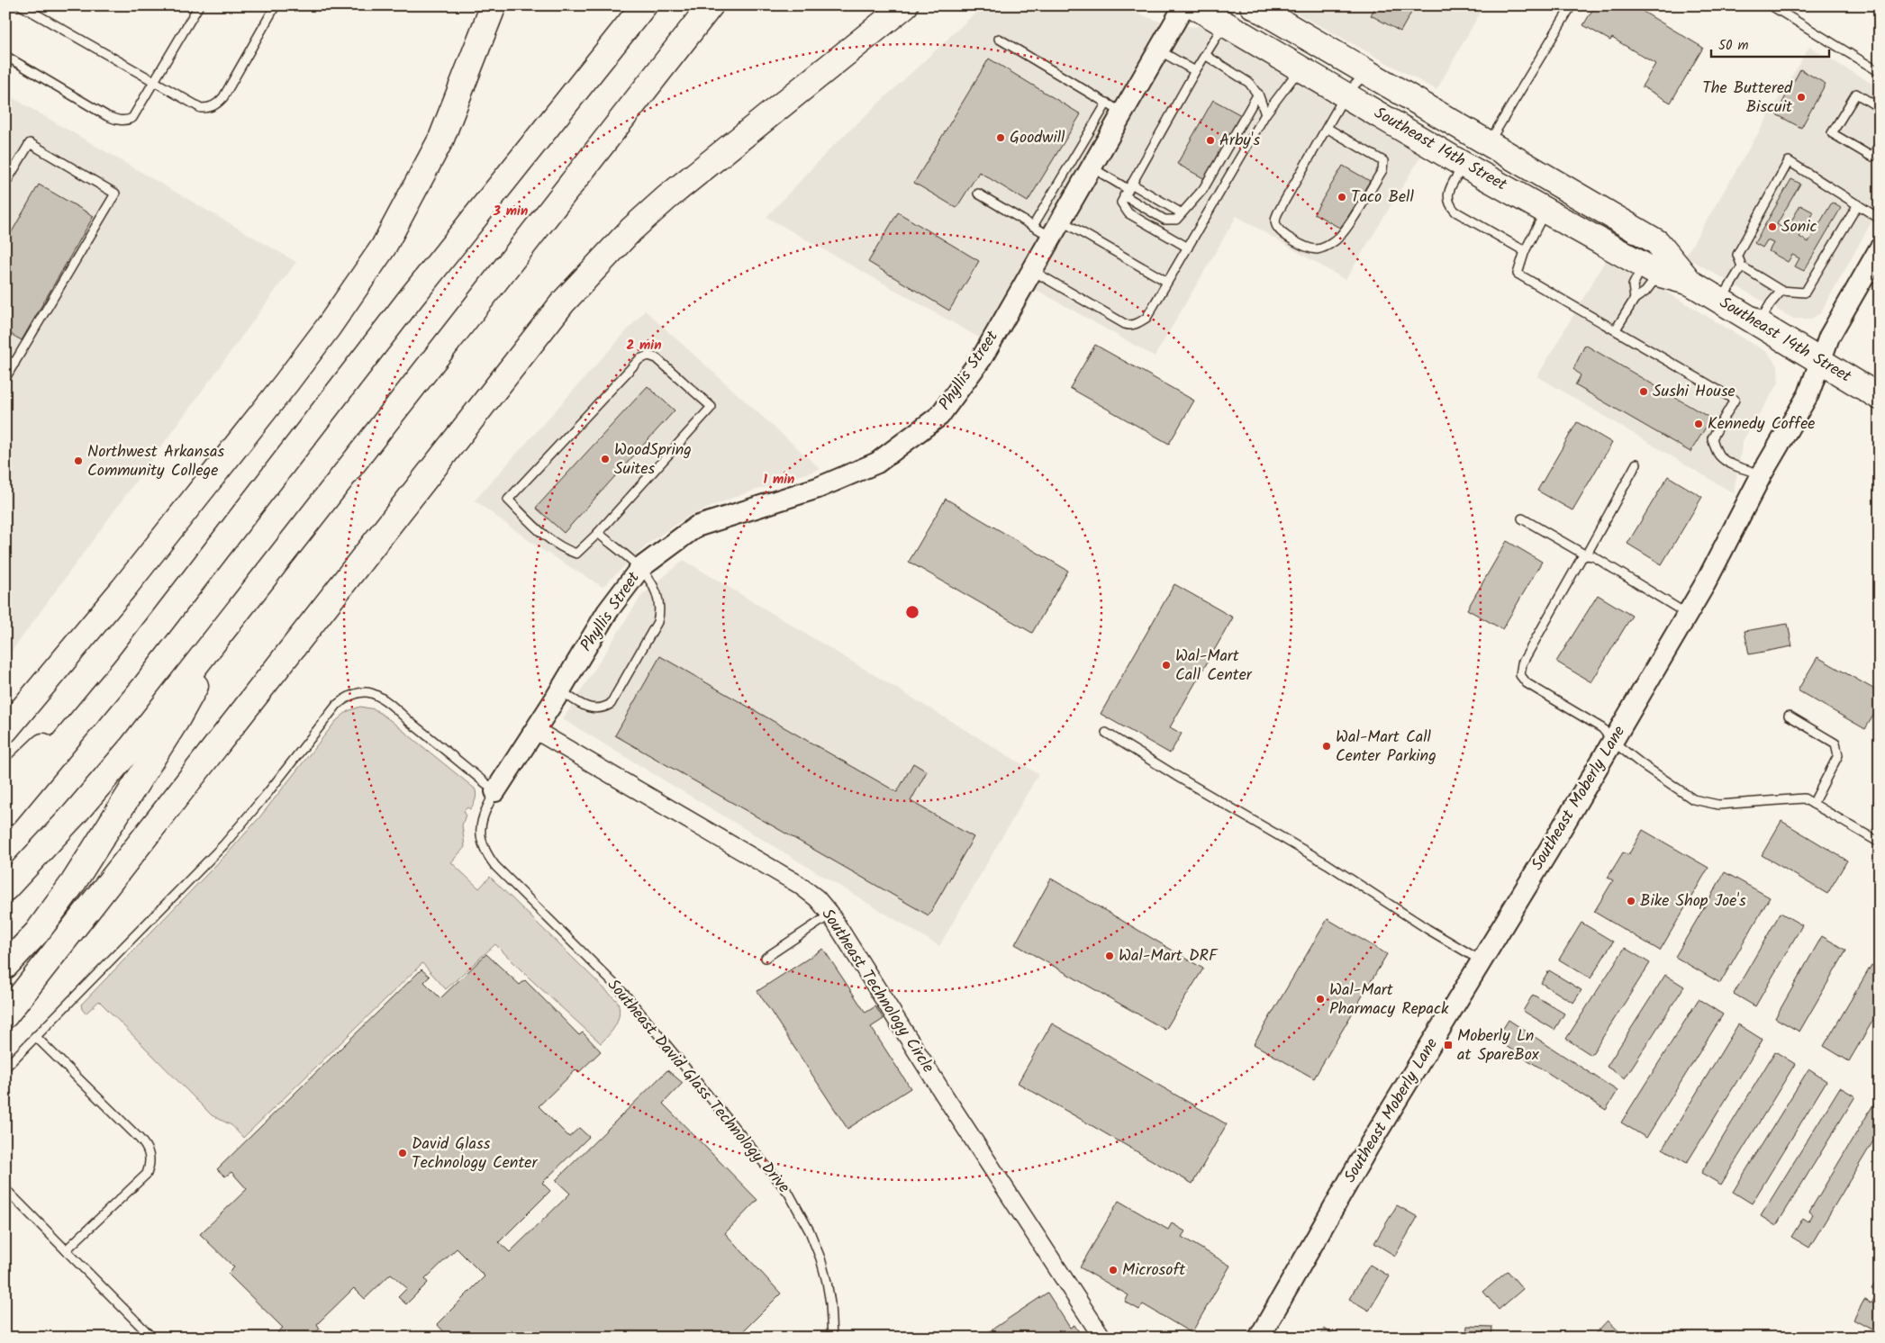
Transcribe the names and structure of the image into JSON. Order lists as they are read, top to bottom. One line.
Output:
{"streets":{"main road":["Southeast 14th Street"],"street":["Phyllis Street","Southeast Moberly Lane","Southeast Technology Circle","Southeast David Glass Technology Drive"]},"crossings":[["Southeast 14th Street","Southeast Moberly Lane"],["Phyllis Street","Southeast Technology Circle"],["Phyllis Street","Southeast David Glass Technology Drive"],["Southeast Technology Circle","Southeast David Glass Technology Drive"]],"places":{"other":["The Buttered Biscuit","Goodwill","Arby's","Taco Bell","Sonic","Sushi House","Kennedy Coffee","WoodSpring Suites","Northwest Arkansas Community College","Wal-Mart Call Center","Wal-Mart Call Center Parking","Bike Shop Joe's","Wal-Mart DRF","Wal-Mart Pharmacy Repack","David Glass Technology Center","Microsoft"],"transit":["Moberly Ln at SpareBox"]},"scale_bar":"50 m","rings":["3 min","2 min","1 min"]}
